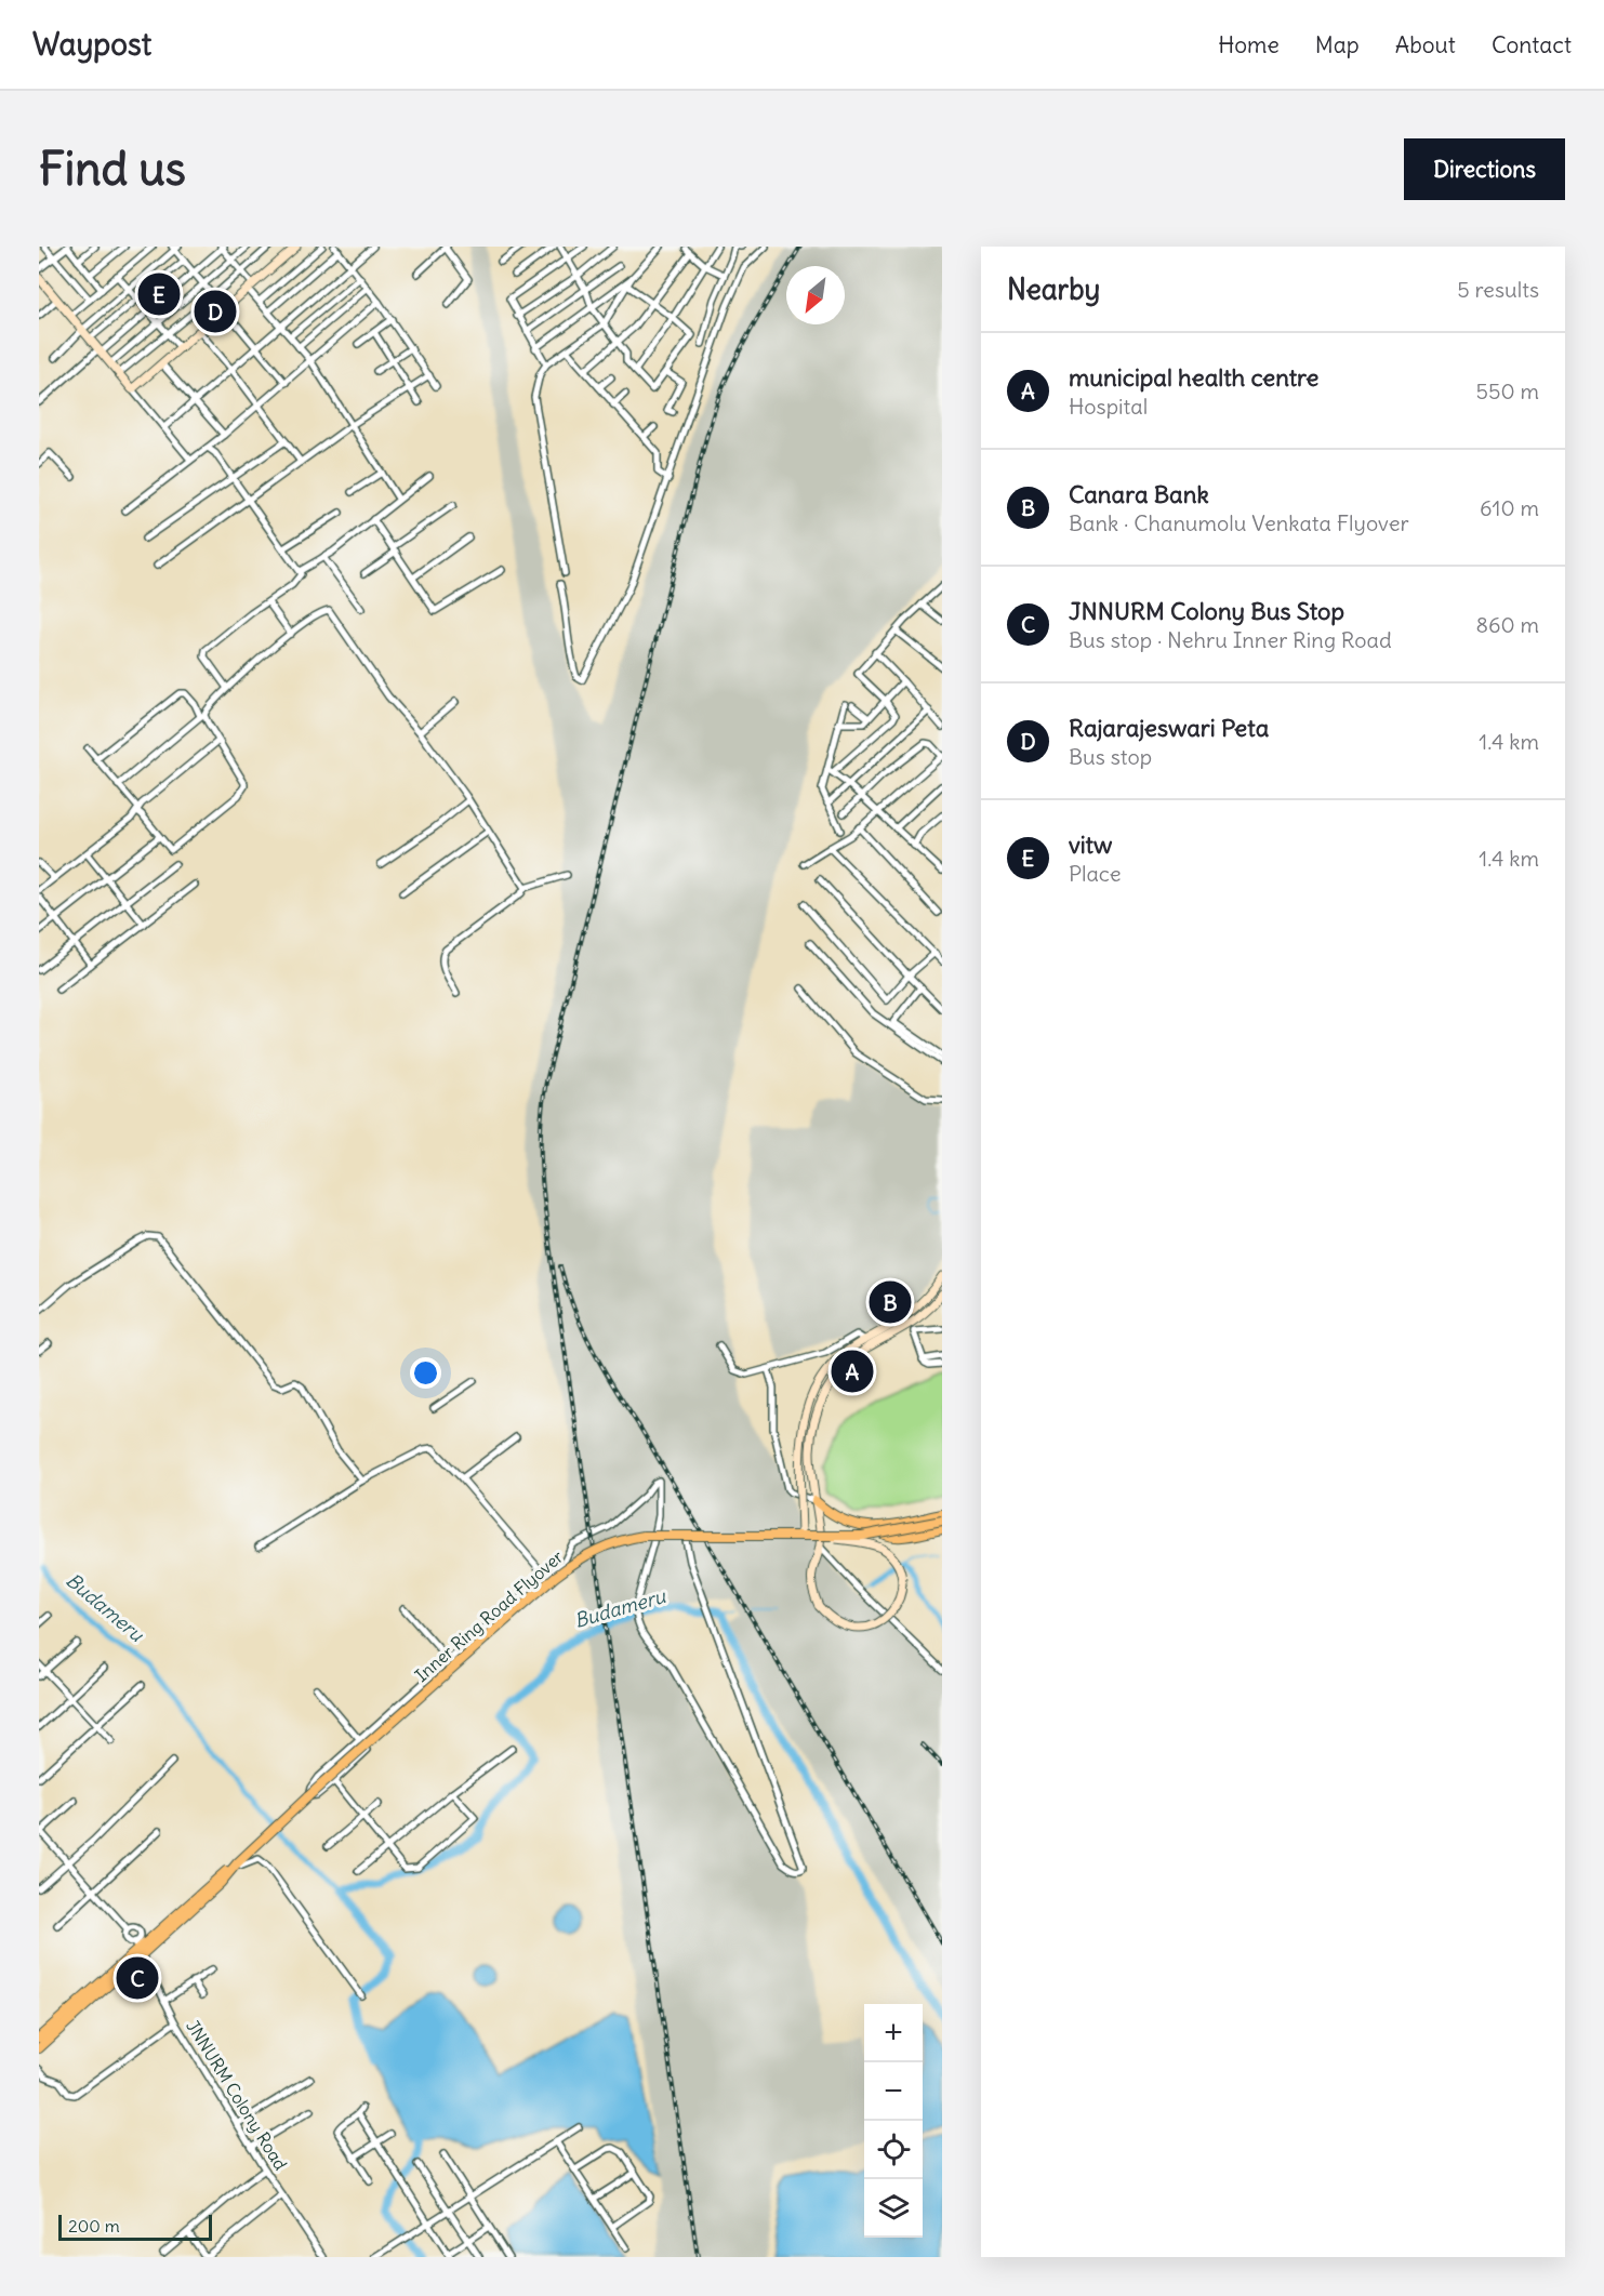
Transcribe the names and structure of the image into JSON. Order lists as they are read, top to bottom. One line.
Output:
{"streets":{"main road":["Inner Ring Road Flyover"],"street":["JNNURM Colony Road"]},"crossings":[["Inner Ring Road Flyover","JNNURM Colony Road"]],"water":["Budameru"],"scale_bar":"200 m","north":"bottom left","page":{"header":"Waypost","nav":["Home","Map","About","Contact"],"buttons":"Directions","title":"Find us","heading":["Nearby","5 results"],"pins":["E","D","B","A","C"],"list":[{"mark":"A","name":"municipal health centre","note":"Hospital","value":"550 m"},{"mark":"B","name":"Canara Bank","note":"Bank · Chanumolu Venkata Flyover","value":"610 m"},{"mark":"C","name":"JNNURM Colony Bus Stop","note":"Bus stop · Nehru Inner Ring Road","value":"860 m"},{"mark":"D","name":"Rajarajeswari Peta","note":"Bus stop","value":"1.4 km"},{"mark":"E","name":"vitw","note":"Place","value":"1.4 km"}],"map_buttons":["+","−"],"scale":"200 m"}}
